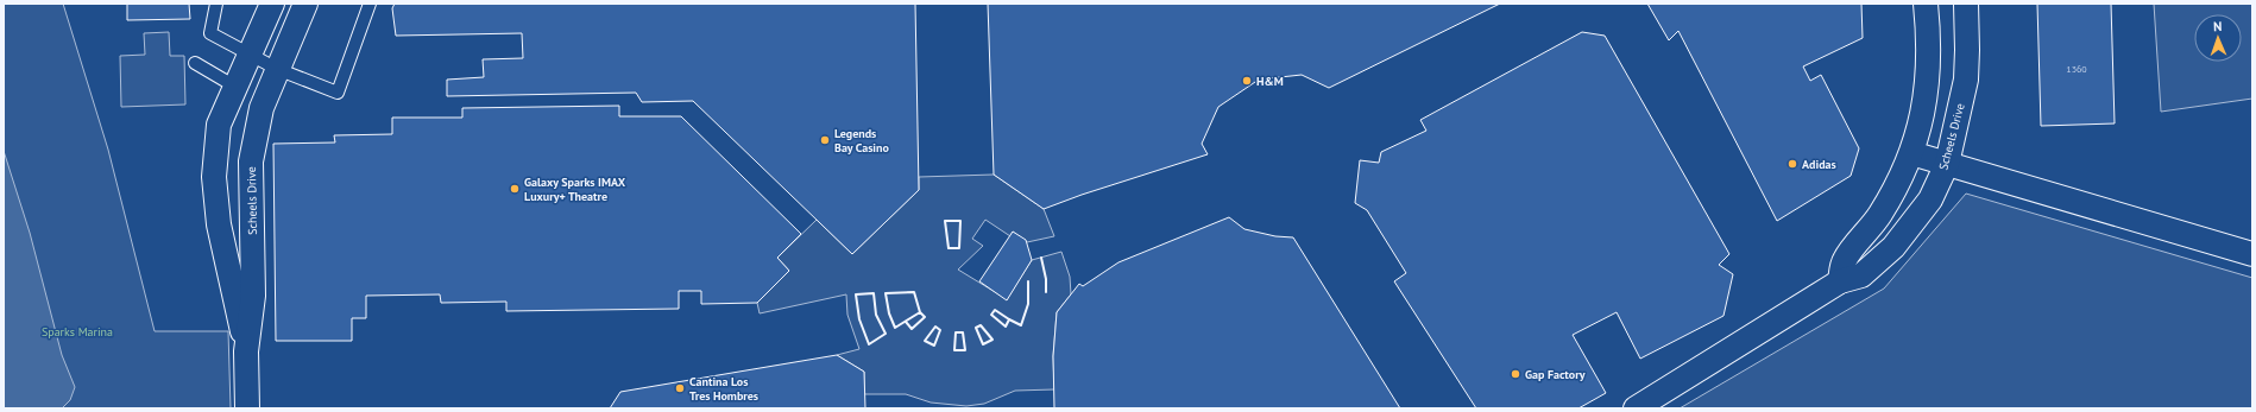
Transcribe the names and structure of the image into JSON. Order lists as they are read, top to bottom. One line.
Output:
{"streets":{"street":["Scheels Drive"]},"parks":["Sparks Marina"],"places":["H&M","Legends Bay Casino","Adidas","Galaxy Sparks IMAX Luxury+ Theatre","Gap Factory","Cantina Los Tres Hombres"],"house_numbers":["1360"],"north":"top"}
